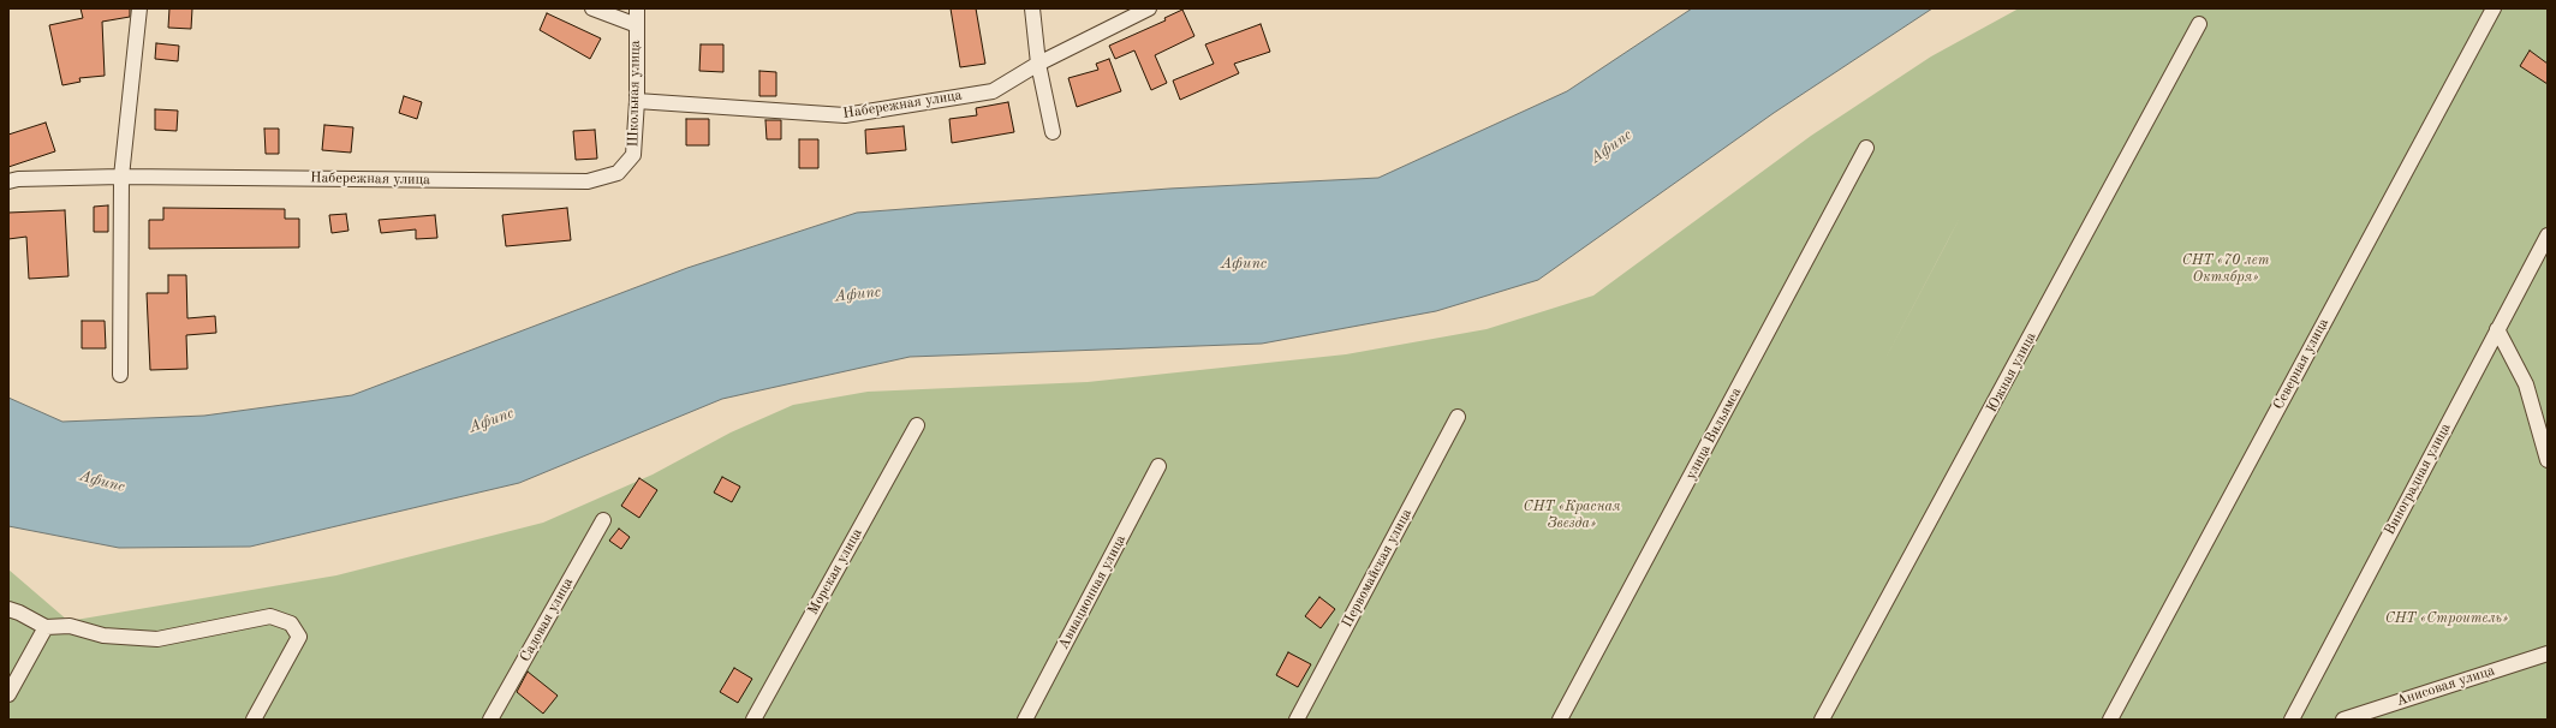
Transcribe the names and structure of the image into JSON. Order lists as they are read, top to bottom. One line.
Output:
{"streets":{"street":["Школьная улица","Набережная улица","Северная улица","Южная улица","улица Вильямса","Виноградная улица","Первомайская улица","Морская улица","Авиационная улица","Садовая улица","Анисовая улица"]},"crossings":[["Школьная улица","Набережная улица"]],"water":["Афипс"],"parks":["СНТ «70 лет Октября»","СНТ «Красная Звезда»","СНТ «Строитель»"]}
